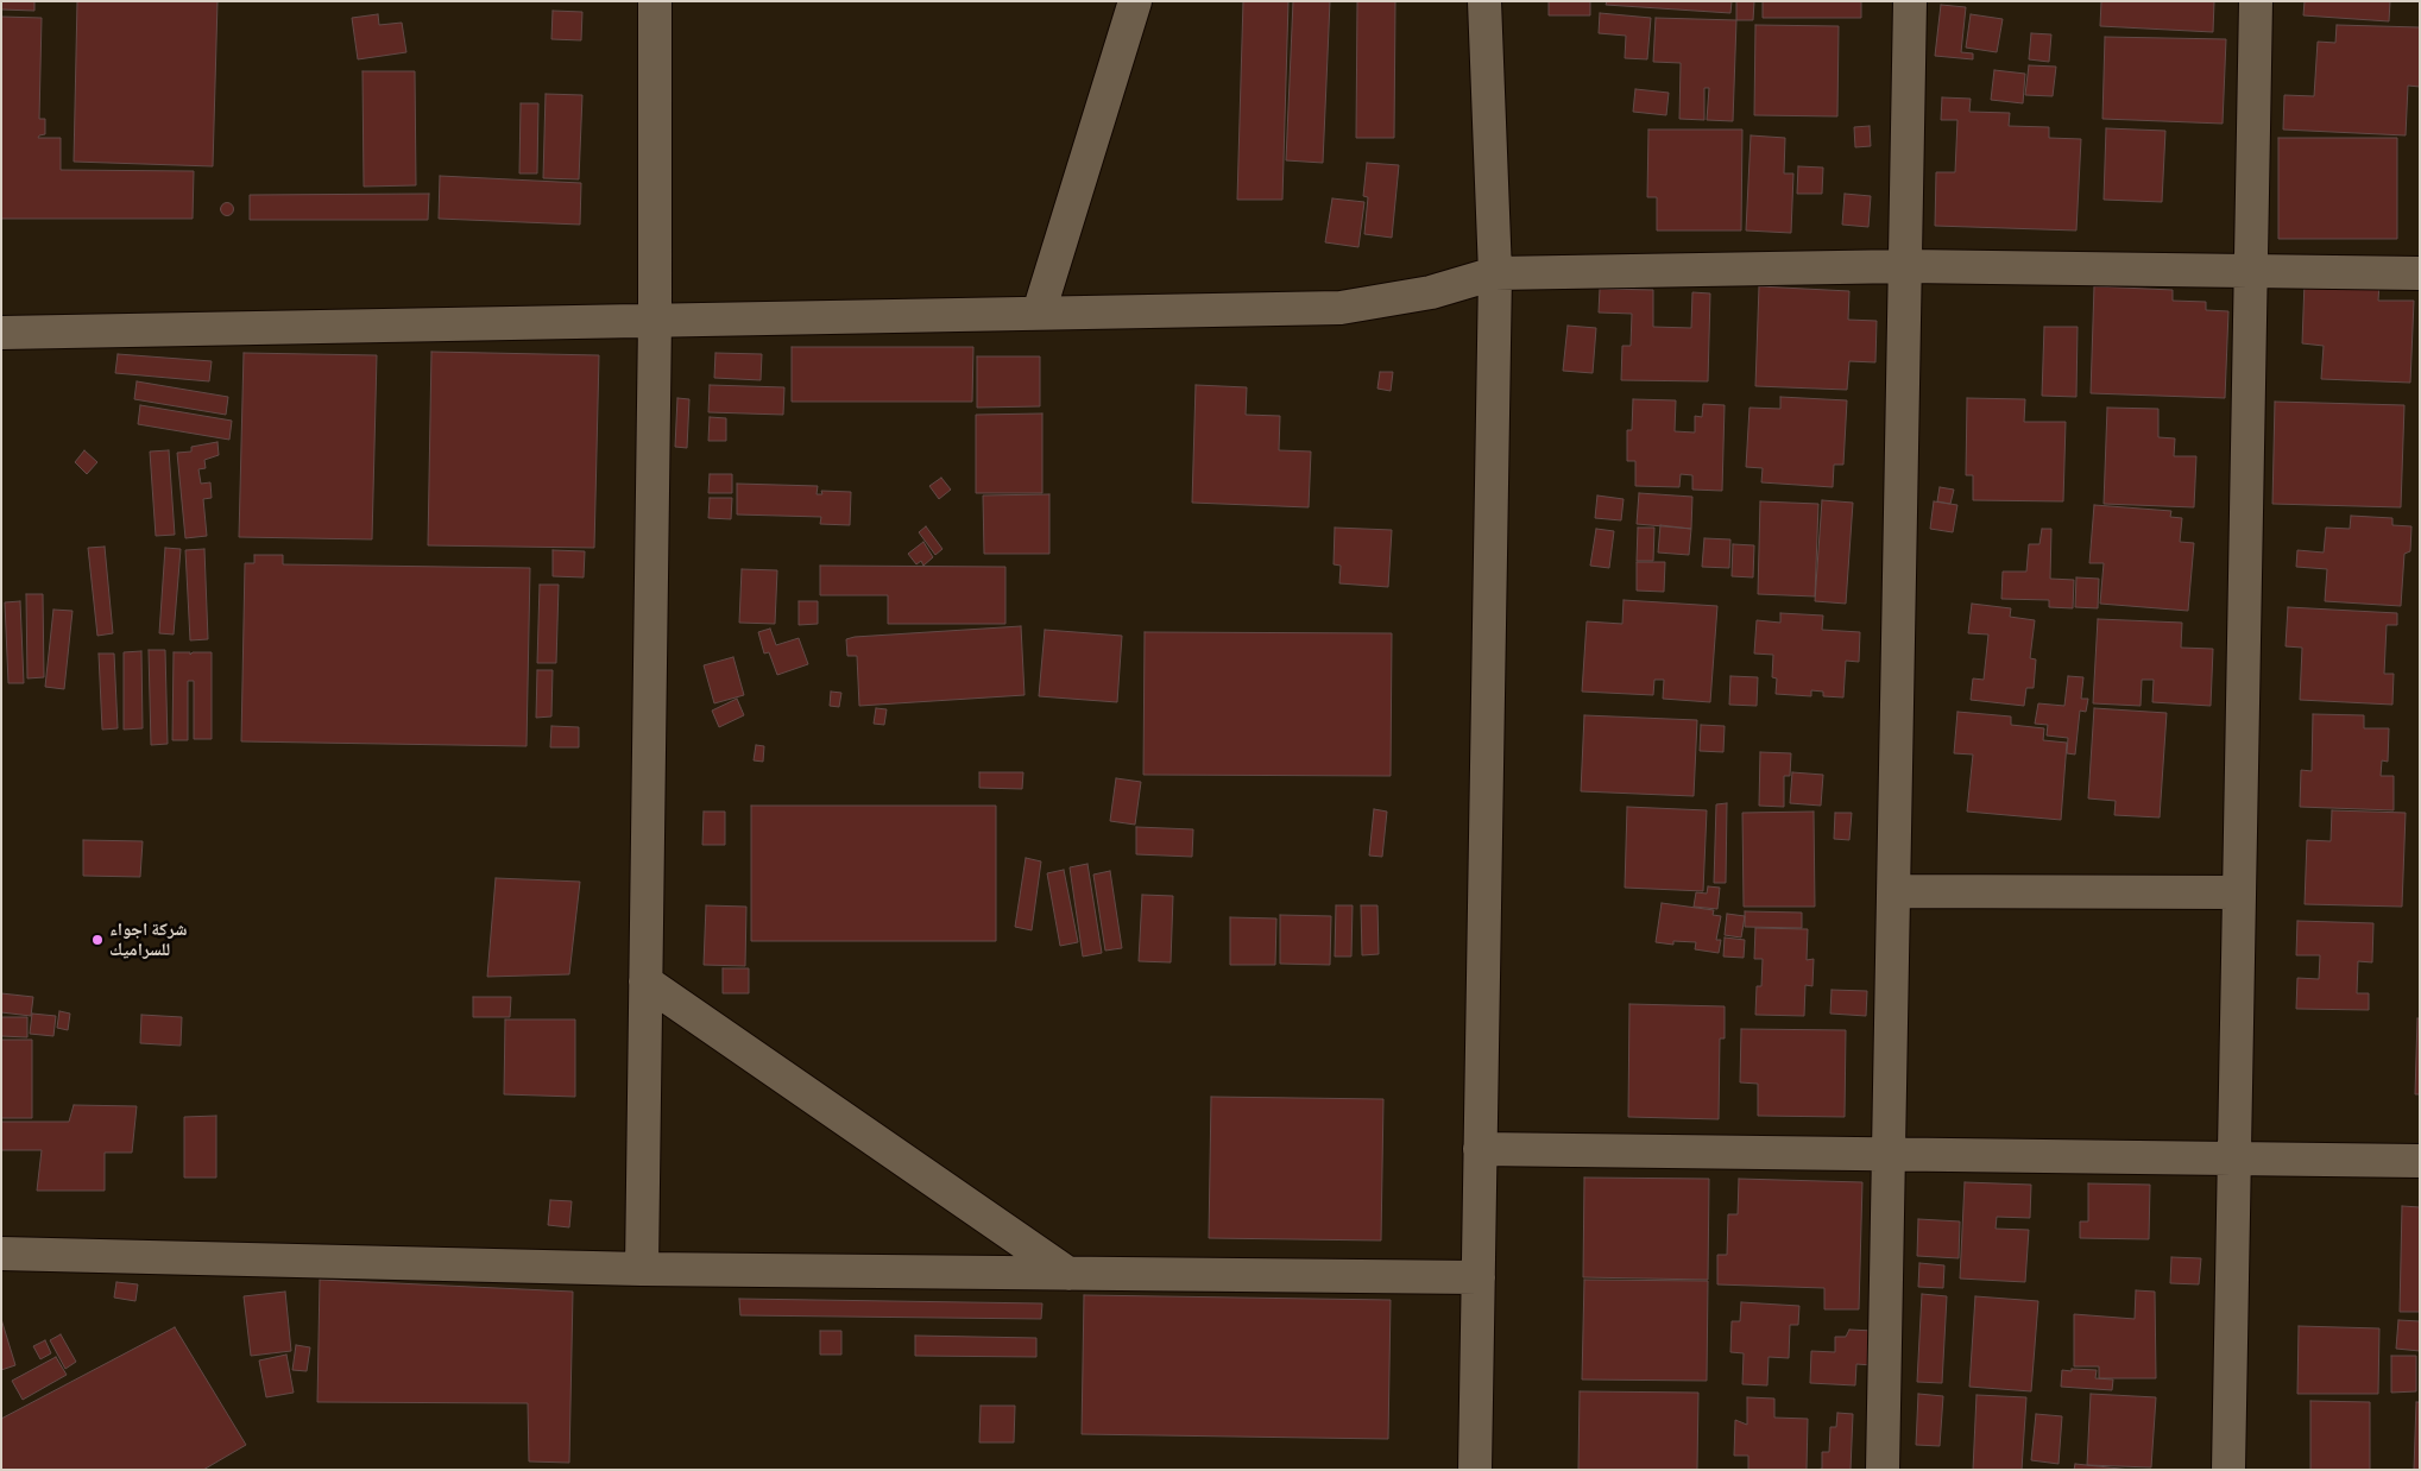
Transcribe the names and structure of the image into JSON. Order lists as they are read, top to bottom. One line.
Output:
{"places":["شركة اجواء للسراميك"]}
